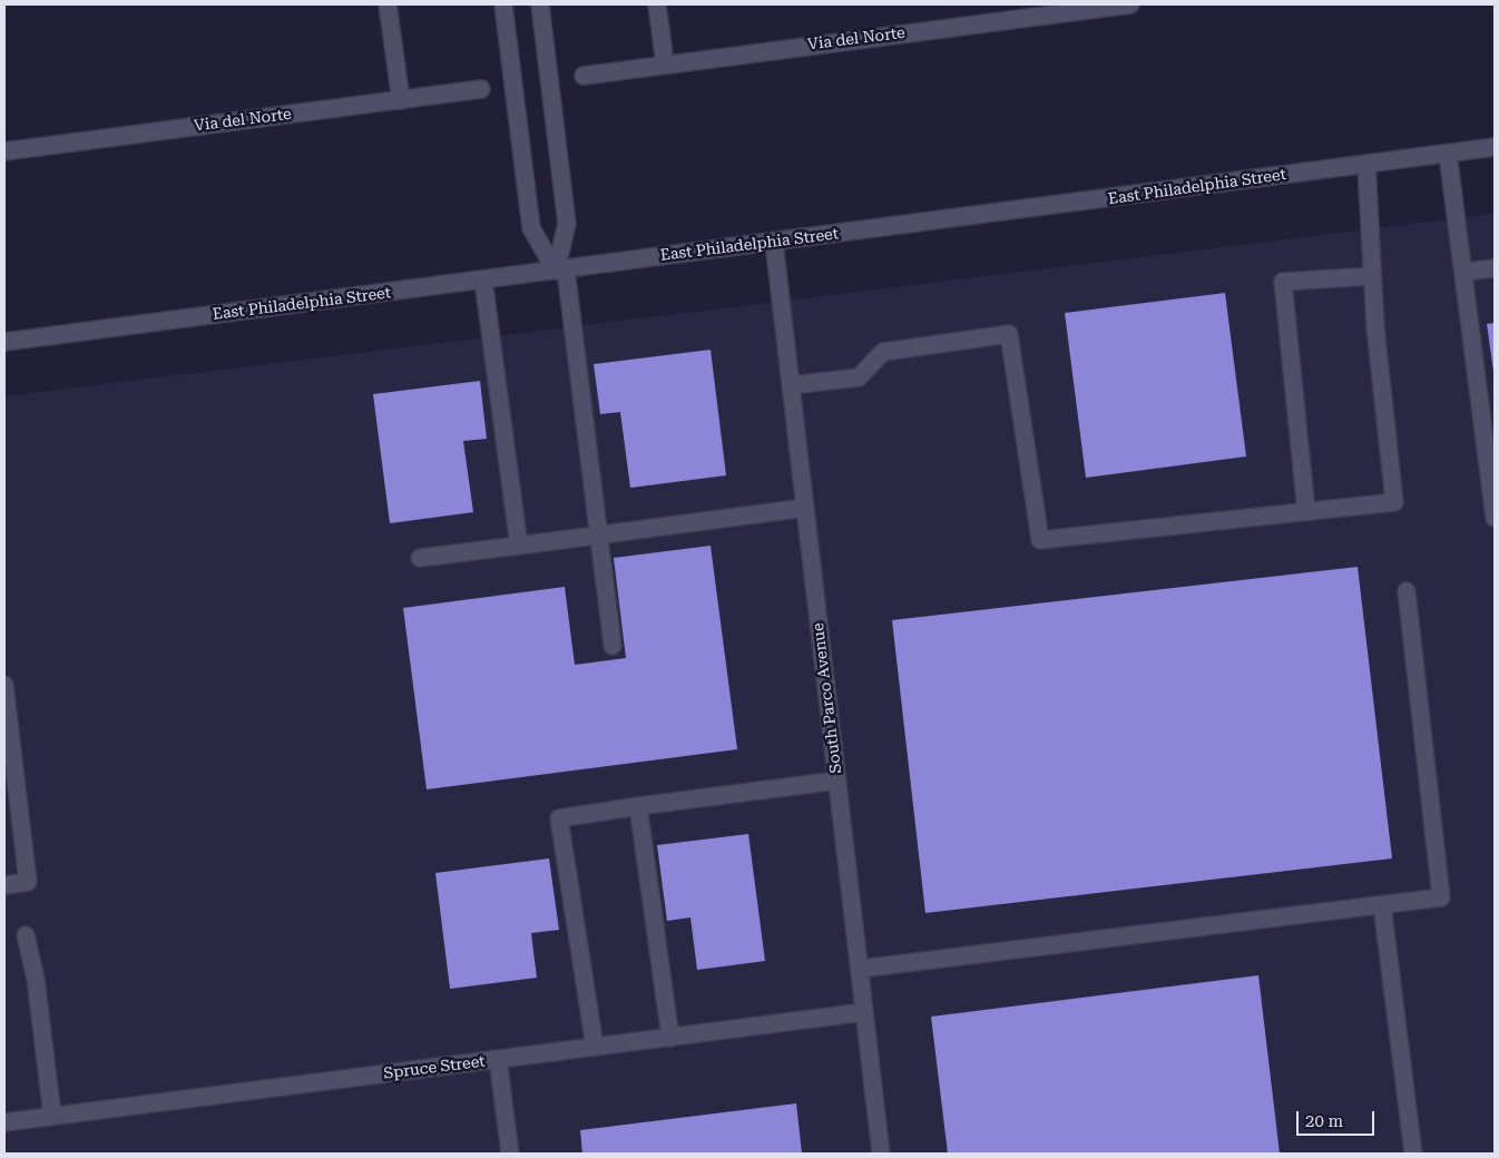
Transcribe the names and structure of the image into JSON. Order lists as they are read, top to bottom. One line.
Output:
{"streets":{"street":["Via del Norte","East Philadelphia Street","South Parco Avenue","Spruce Street"]},"crossings":[["East Philadelphia Street","South Parco Avenue"],["South Parco Avenue","Spruce Street"]],"scale_bar":"20 m"}
